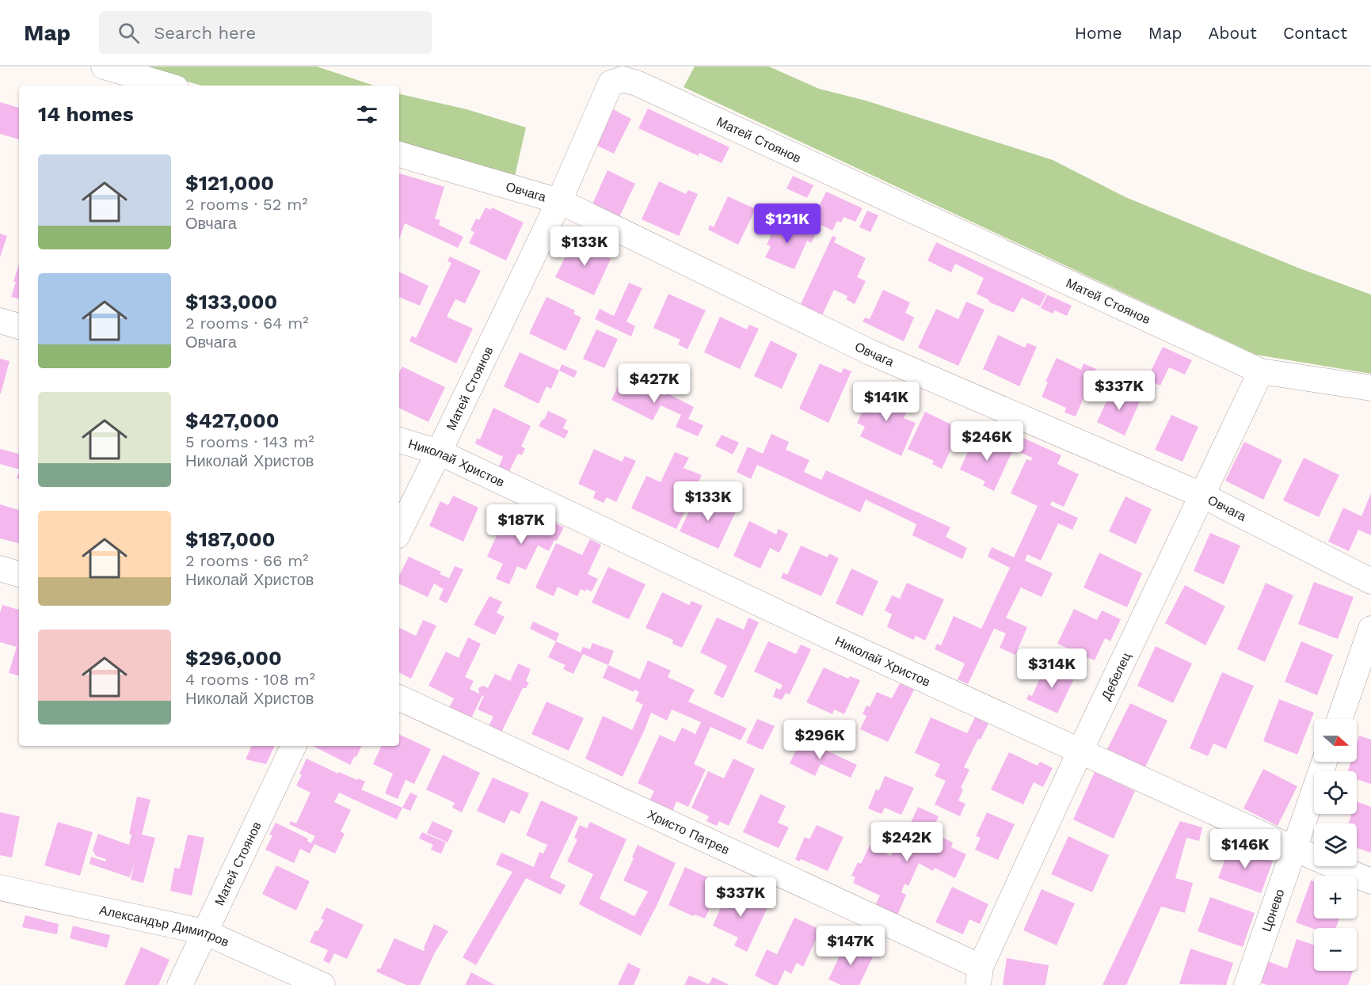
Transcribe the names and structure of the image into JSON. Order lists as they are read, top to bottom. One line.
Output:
{"streets":{"street":["Матей Стоянов","Овчага","Николай Христов","Дебелец","Христо Патрев","Цонево","Александър Димитров"]},"crossings":[["Матей Стоянов","Овчага"],["Матей Стоянов","Николай Христов"],["Матей Стоянов","Дебелец"],["Матей Стоянов","Александър Димитров"],["Овчага","Дебелец"],["Николай Христов","Дебелец"],["Николай Христов","Цонево"],["Дебелец","Христо Патрев"]],"north":"right","page":{"header":"Map","search":"Search here","nav":["Home","Map","About","Contact"],"heading":"14 homes","list":[{"name":"$121,000","note":"2 rooms · 52 m² · Овчага"},{"name":"$133,000","note":"2 rooms · 64 m² · Овчага"},{"name":"$427,000","note":"5 rooms · 143 m² · Николай Христов"},{"name":"$187,000","note":"2 rooms · 66 m² · Николай Христов"},{"name":"$296,000","note":"4 rooms · 108 m² · Николай Христов"}],"price":["$121K","$133K","$427K","$337K","$141K","$246K","$133K","$187K","$314K","$296K","$242K","$146K","$337K","$147K"],"map_buttons":["+","−"]}}
